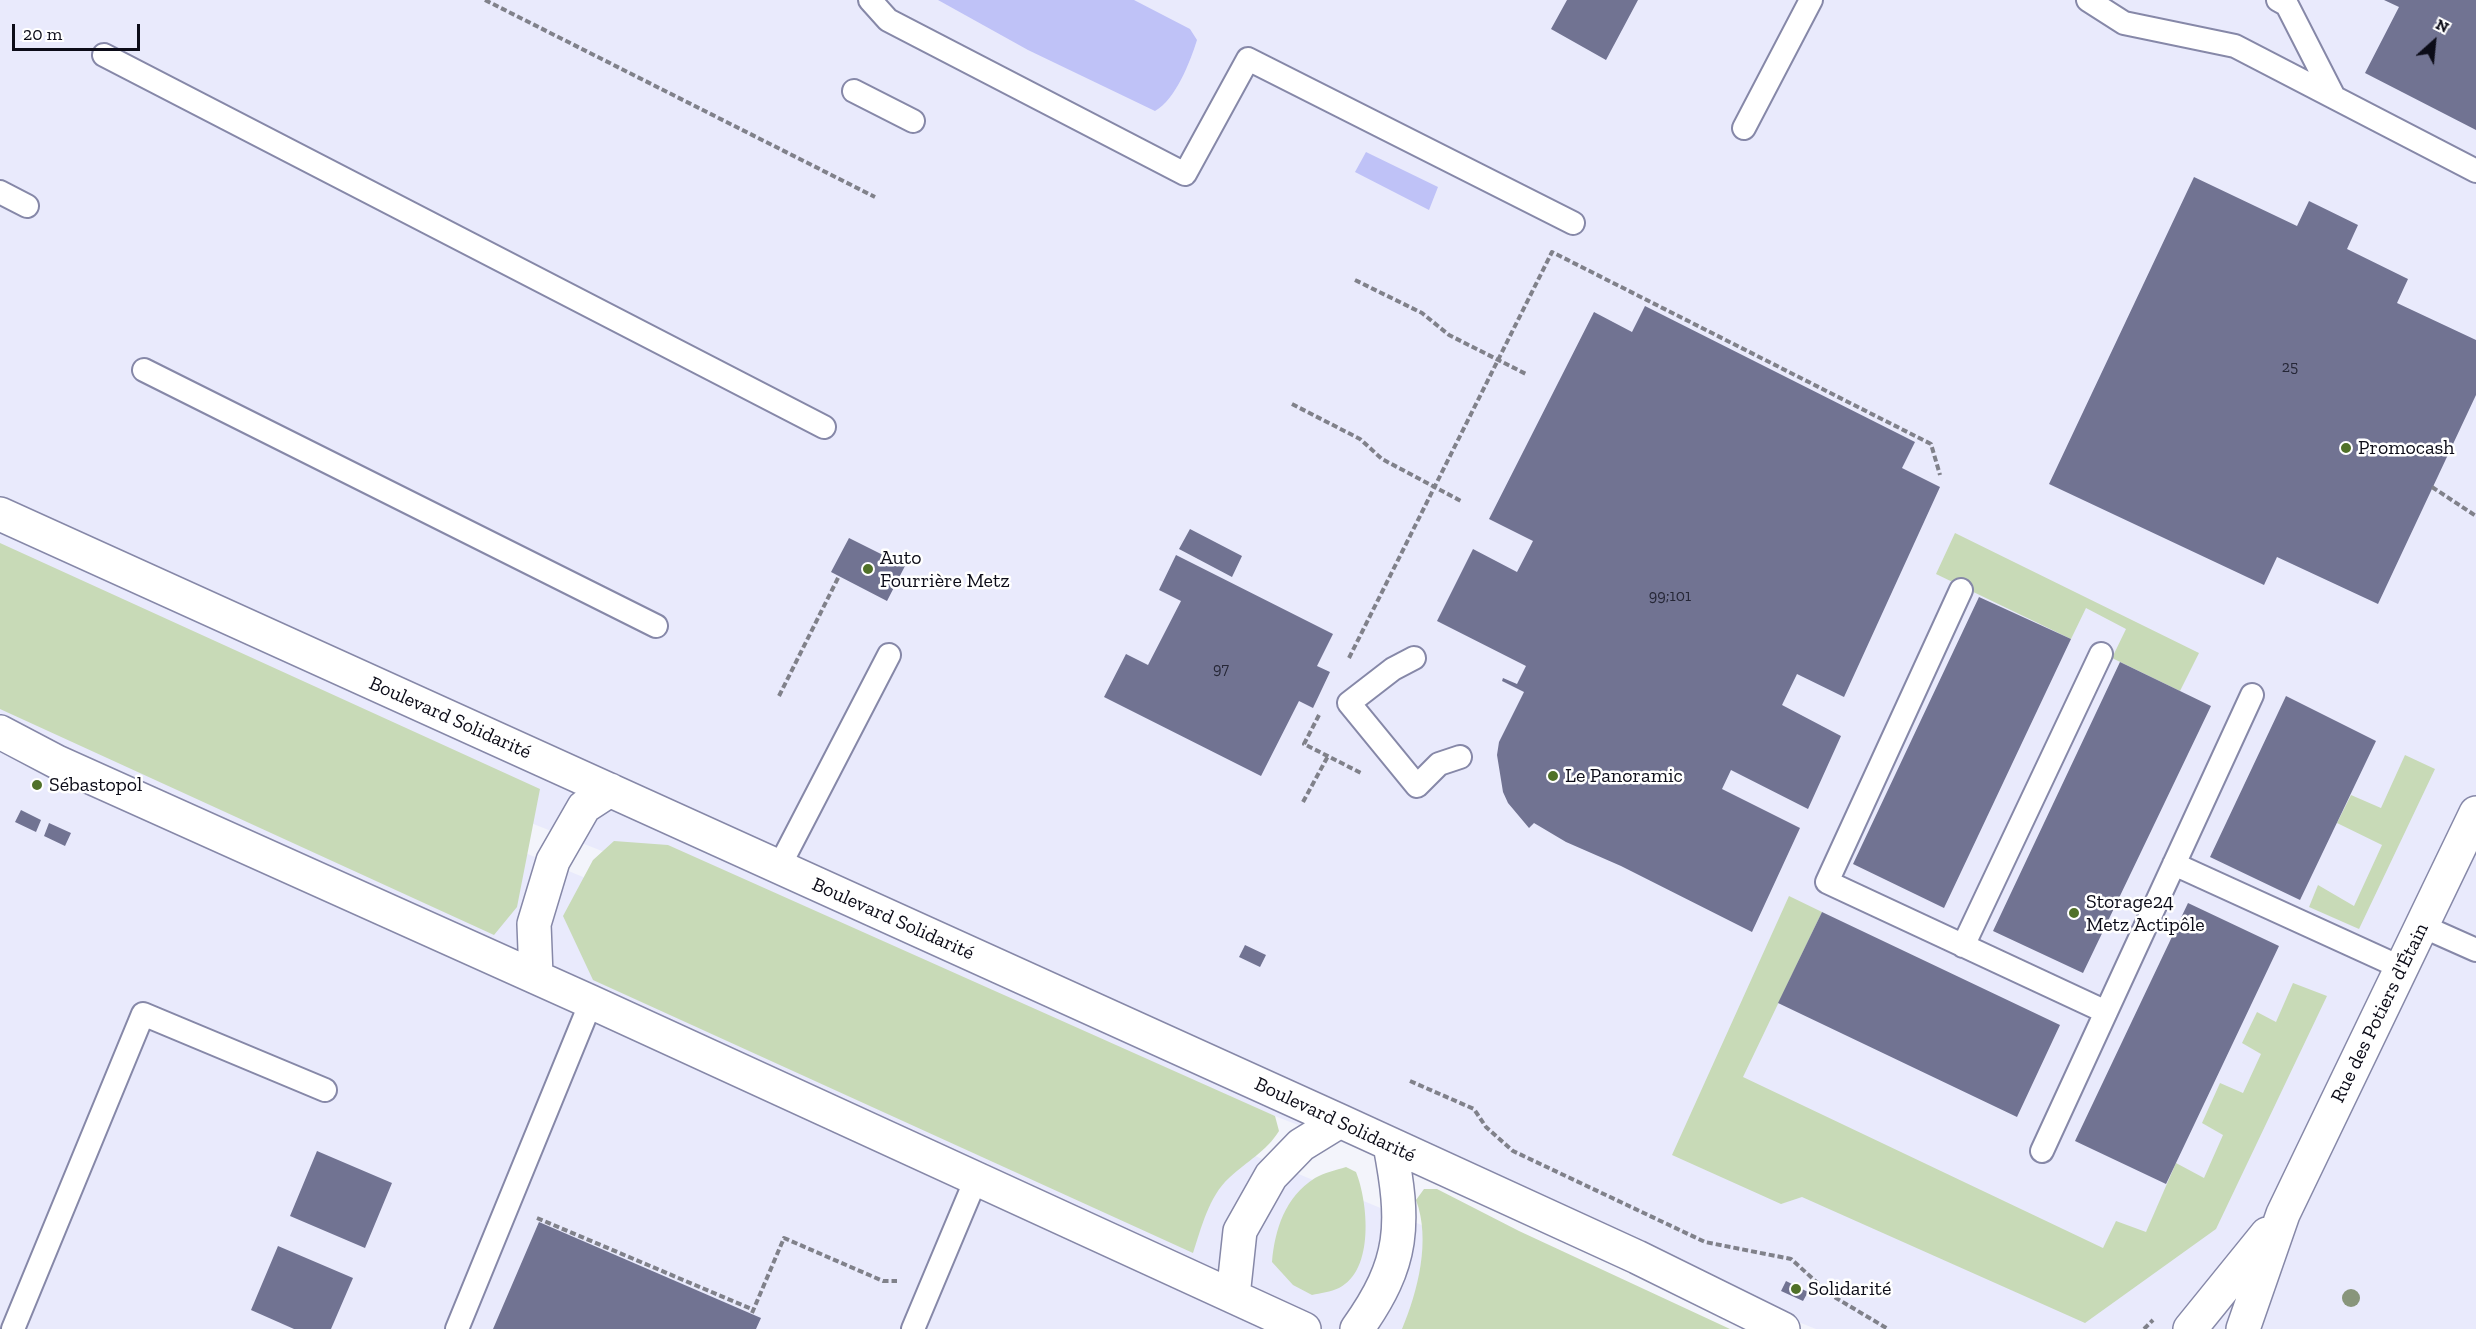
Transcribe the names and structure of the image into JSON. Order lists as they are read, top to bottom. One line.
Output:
{"streets":{"main road":["Boulevard Solidarité","Rue des Potiers d'Étain"]},"places":["Promocash","Auto Fourrière Metz","Le Panoramic","Sébastopol","Storage24 Metz Actipôle","Solidarité"],"house_numbers":["25","99;101","97"],"scale_bar":"20 m","north":"top right"}
